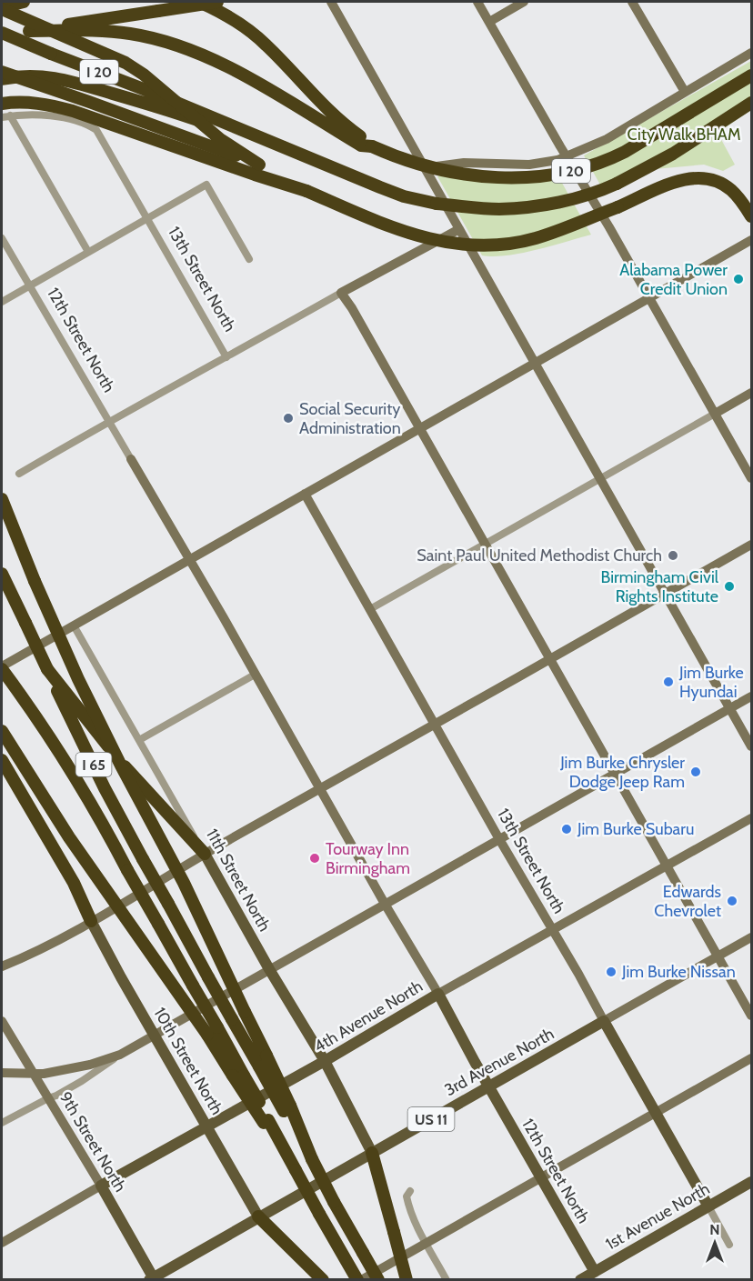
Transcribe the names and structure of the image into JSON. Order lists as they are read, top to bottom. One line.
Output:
{"streets":{"highway":["I 20","I 65"],"main road":["13th Street North","12th Street North","11th Street North","4th Avenue North","10th Street North","3rd Avenue North","US 11","9th Street North","1st Avenue North"]},"crossings":[["13th Street North","4th Avenue North"],["13th Street North","3rd Avenue North"],["13th Street North","1st Avenue North"],["12th Street North","4th Avenue North"],["12th Street North","3rd Avenue North"],["12th Street North","1st Avenue North"],["11th Street North","4th Avenue North"],["11th Street North","3rd Avenue North"],["4th Avenue North","10th Street North"],["4th Avenue North","9th Street North"],["10th Street North","3rd Avenue North"],["3rd Avenue North","9th Street North"]],"parks":["City Walk BHAM"],"places":["Alabama Power Credit Union","Social Security Administration","Saint Paul United Methodist Church","Birmingham Civil Rights Institute","Jim Burke Hyundai","Jim Burke Chrysler Dodge Jeep Ram","Jim Burke Subaru","Tourway Inn Birmingham","Edwards Chevrolet","Jim Burke Nissan"],"north":"top"}
